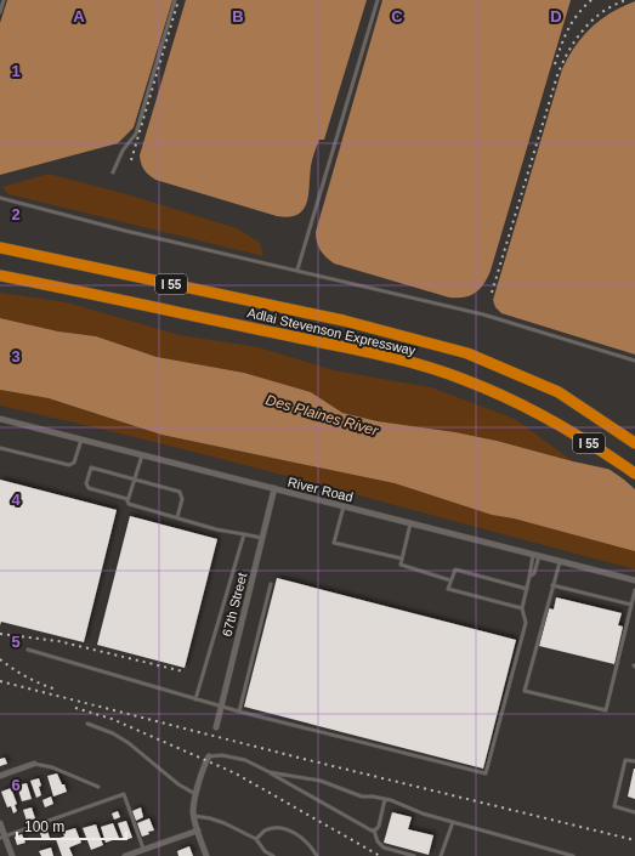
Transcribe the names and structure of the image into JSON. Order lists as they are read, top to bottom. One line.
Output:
{"streets":{"highway":["I 55","Adlai Stevenson Expressway"],"street":["River Road","67th Street"]},"crossings":[["River Road","67th Street"]],"water":["Des Plaines River"],"scale_bar":"100 m","grid":{"columns":["A","B","C","D"],"rows":["1","2","3","4","5","6"]}}
